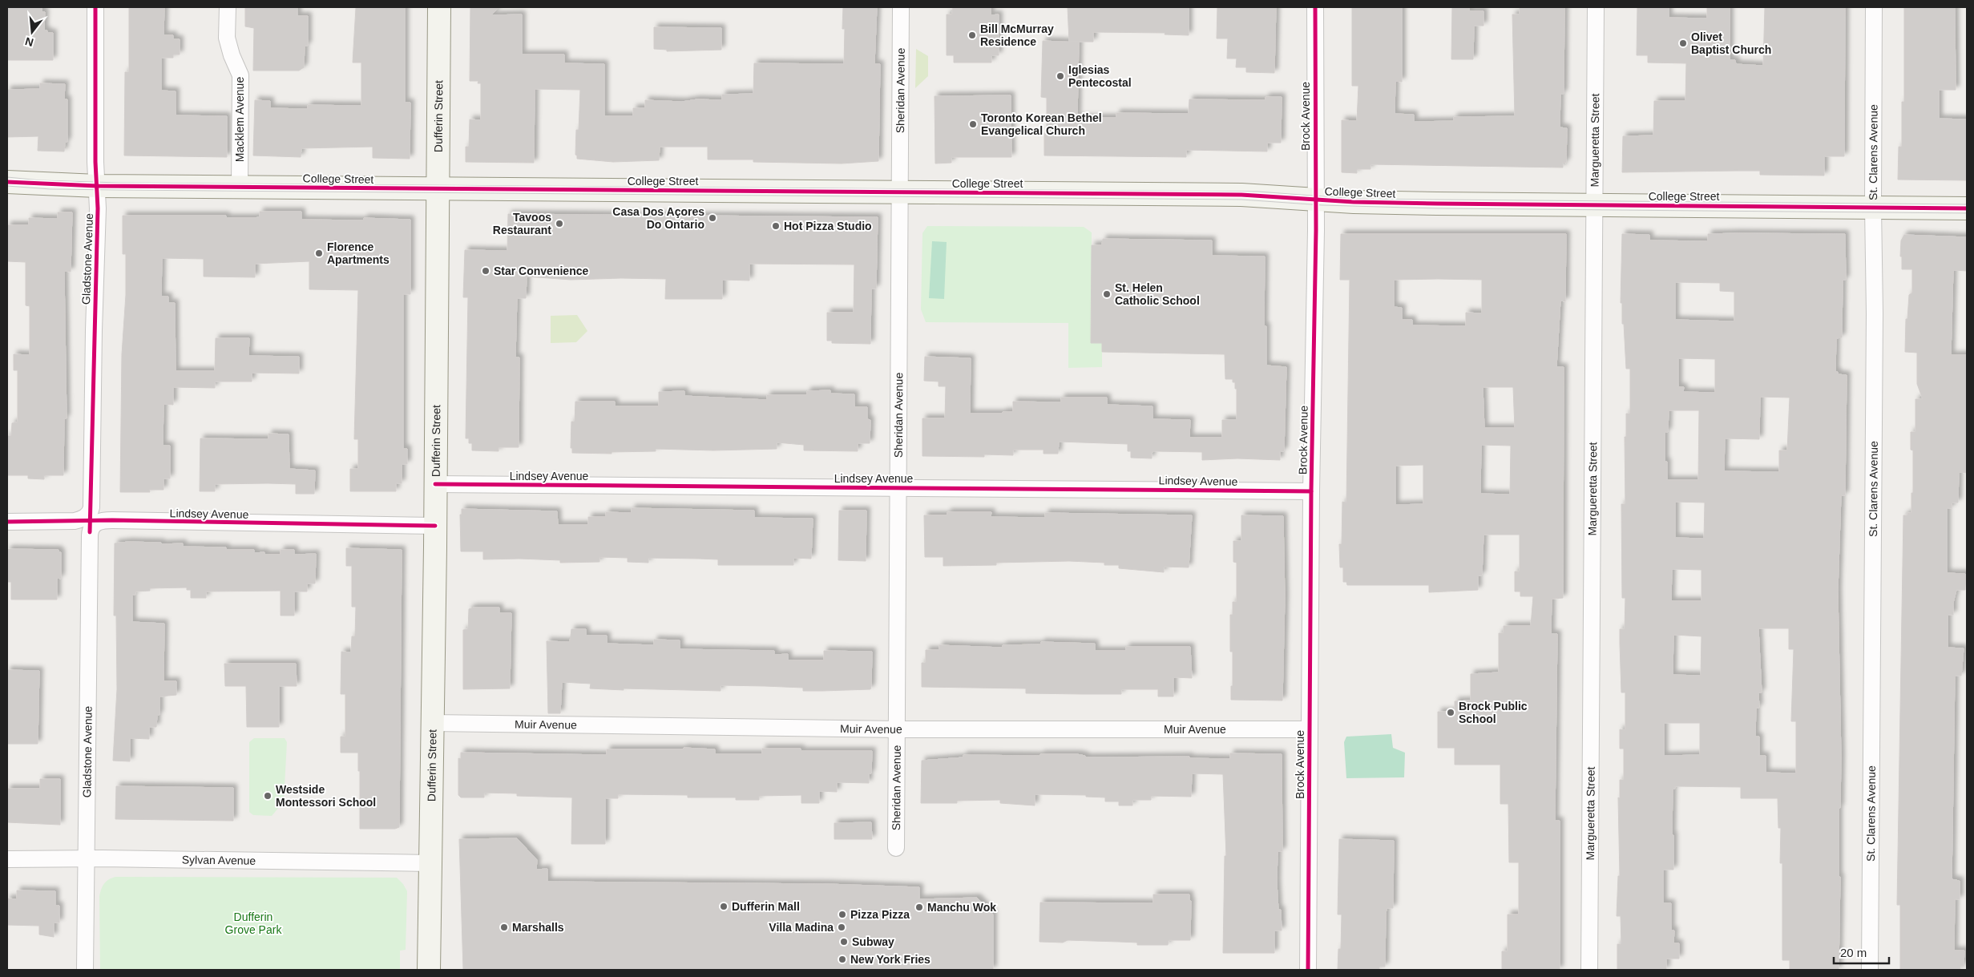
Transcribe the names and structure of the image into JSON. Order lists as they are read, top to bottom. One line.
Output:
{"streets":{"main road":["Dufferin Street","College Street"],"street":["Sheridan Avenue","Brock Avenue","Macklem Avenue","Margueretta Street","St. Clarens Avenue","Gladstone Avenue","Lindsey Avenue","Muir Avenue","Sylvan Avenue"]},"crossings":[["Sheridan Avenue","College Street"],["Sheridan Avenue","Lindsey Avenue"],["Sheridan Avenue","Muir Avenue"],["Dufferin Street","College Street"],["Dufferin Street","Lindsey Avenue"],["Dufferin Street","Muir Avenue"],["Dufferin Street","Sylvan Avenue"],["Brock Avenue","College Street"],["Brock Avenue","Lindsey Avenue"],["Brock Avenue","Muir Avenue"],["Macklem Avenue","College Street"],["Margueretta Street","College Street"],["St. Clarens Avenue","College Street"],["College Street","Gladstone Avenue"],["Gladstone Avenue","Lindsey Avenue"],["Gladstone Avenue","Sylvan Avenue"]],"parks":["Dufferin Grove Park"],"places":["Bill McMurray Residence","Olivet Baptist Church","Iglesias Pentecostal","Toronto Korean Bethel Evangelical Church","Casa Dos Açores Do Ontario","Tavoos Restaurant","Hot Pizza Studio","Florence Apartments","Star Convenience","St. Helen Catholic School","Brock Public School","Westside Montessori School","Dufferin Mall","Manchu Wok","Pizza Pizza","Marshalls","Villa Madina","Subway","New York Fries"],"scale_bar":"20 m","north":"bottom"}
